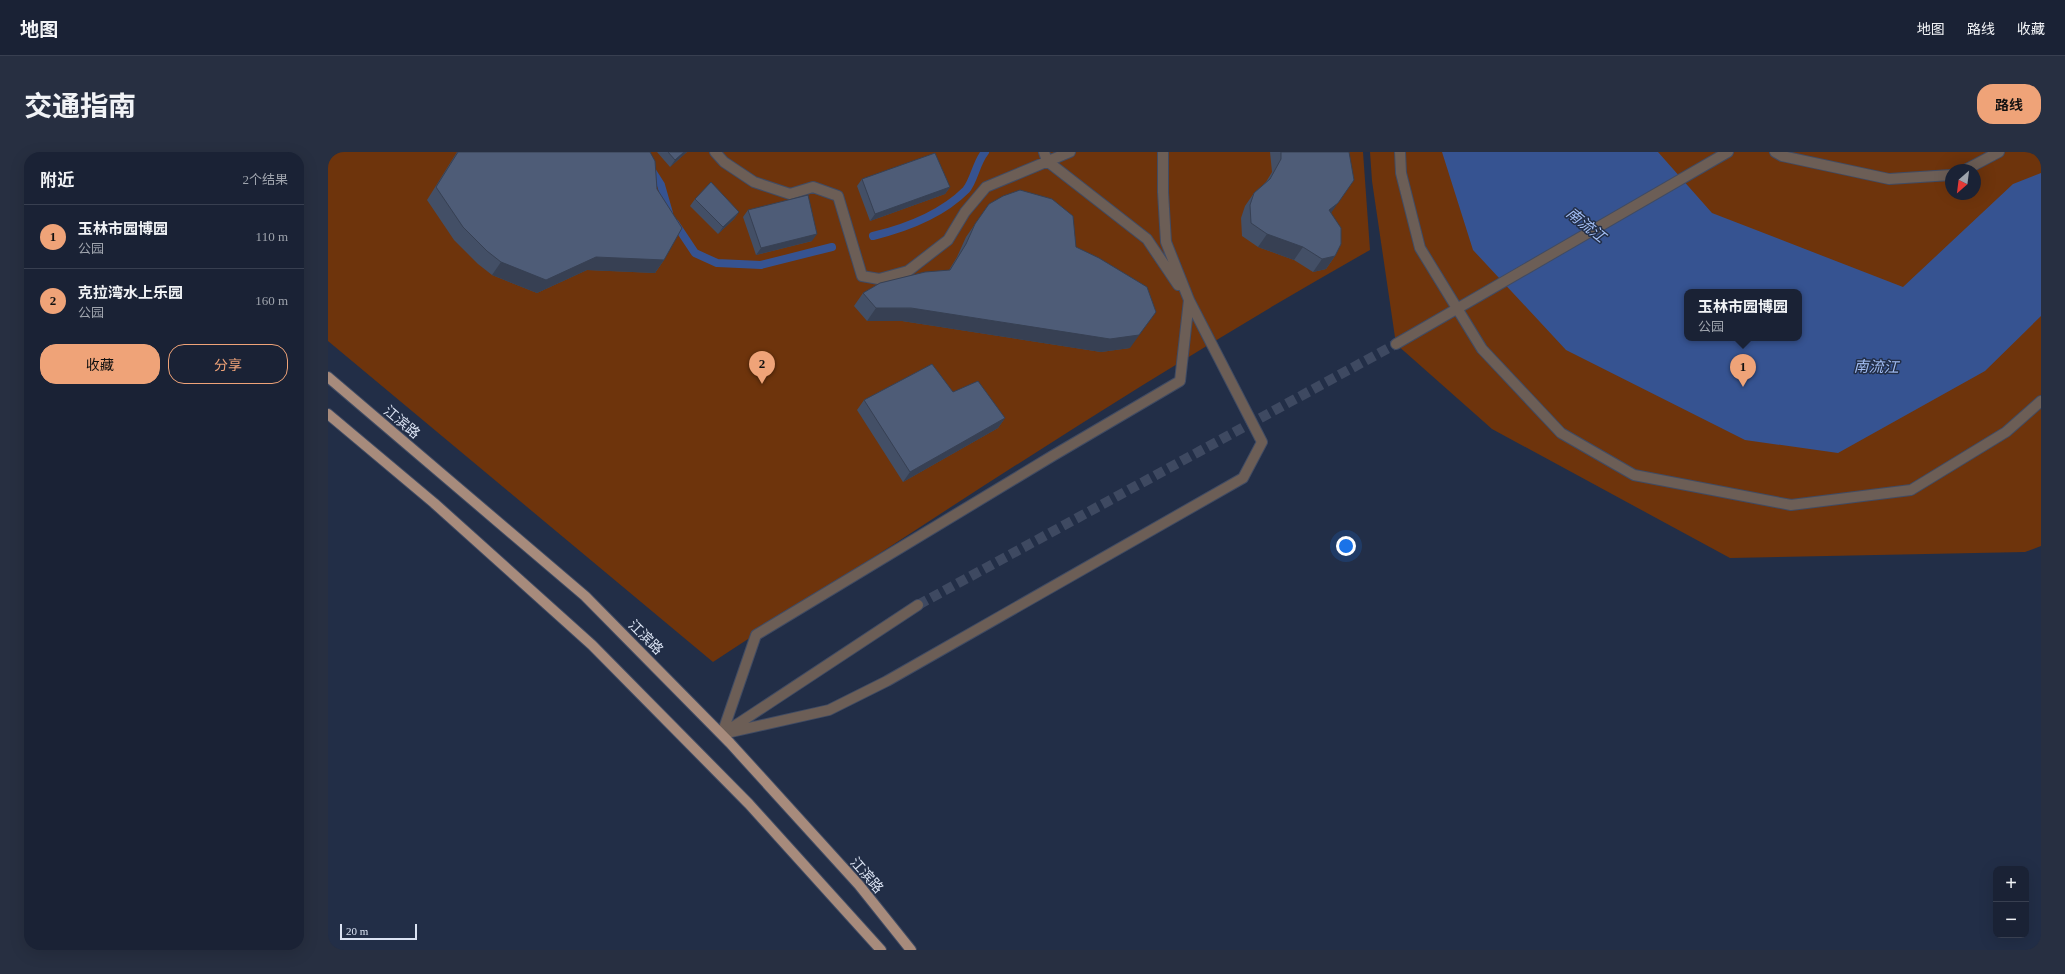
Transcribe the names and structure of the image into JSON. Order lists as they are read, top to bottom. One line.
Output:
{"streets":{"main road":["江滨路"]},"water":["南流江"],"scale_bar":"20 m","north":"bottom left","page":{"header":"地图","nav":["地图","路线","收藏"],"title":"交通指南","buttons":["路线",["收藏","分享"]],"heading":["附近","2个结果"],"list":[{"mark":"1","name":"玉林市园博园","note":"公园","value":"110 m"},{"mark":"2","name":"克拉湾水上乐园","note":"公园","value":"160 m"}],"popup":["玉林市园博园","公园"],"pins":["2","1"],"map_buttons":["+","−"],"scale":"20 m"}}
